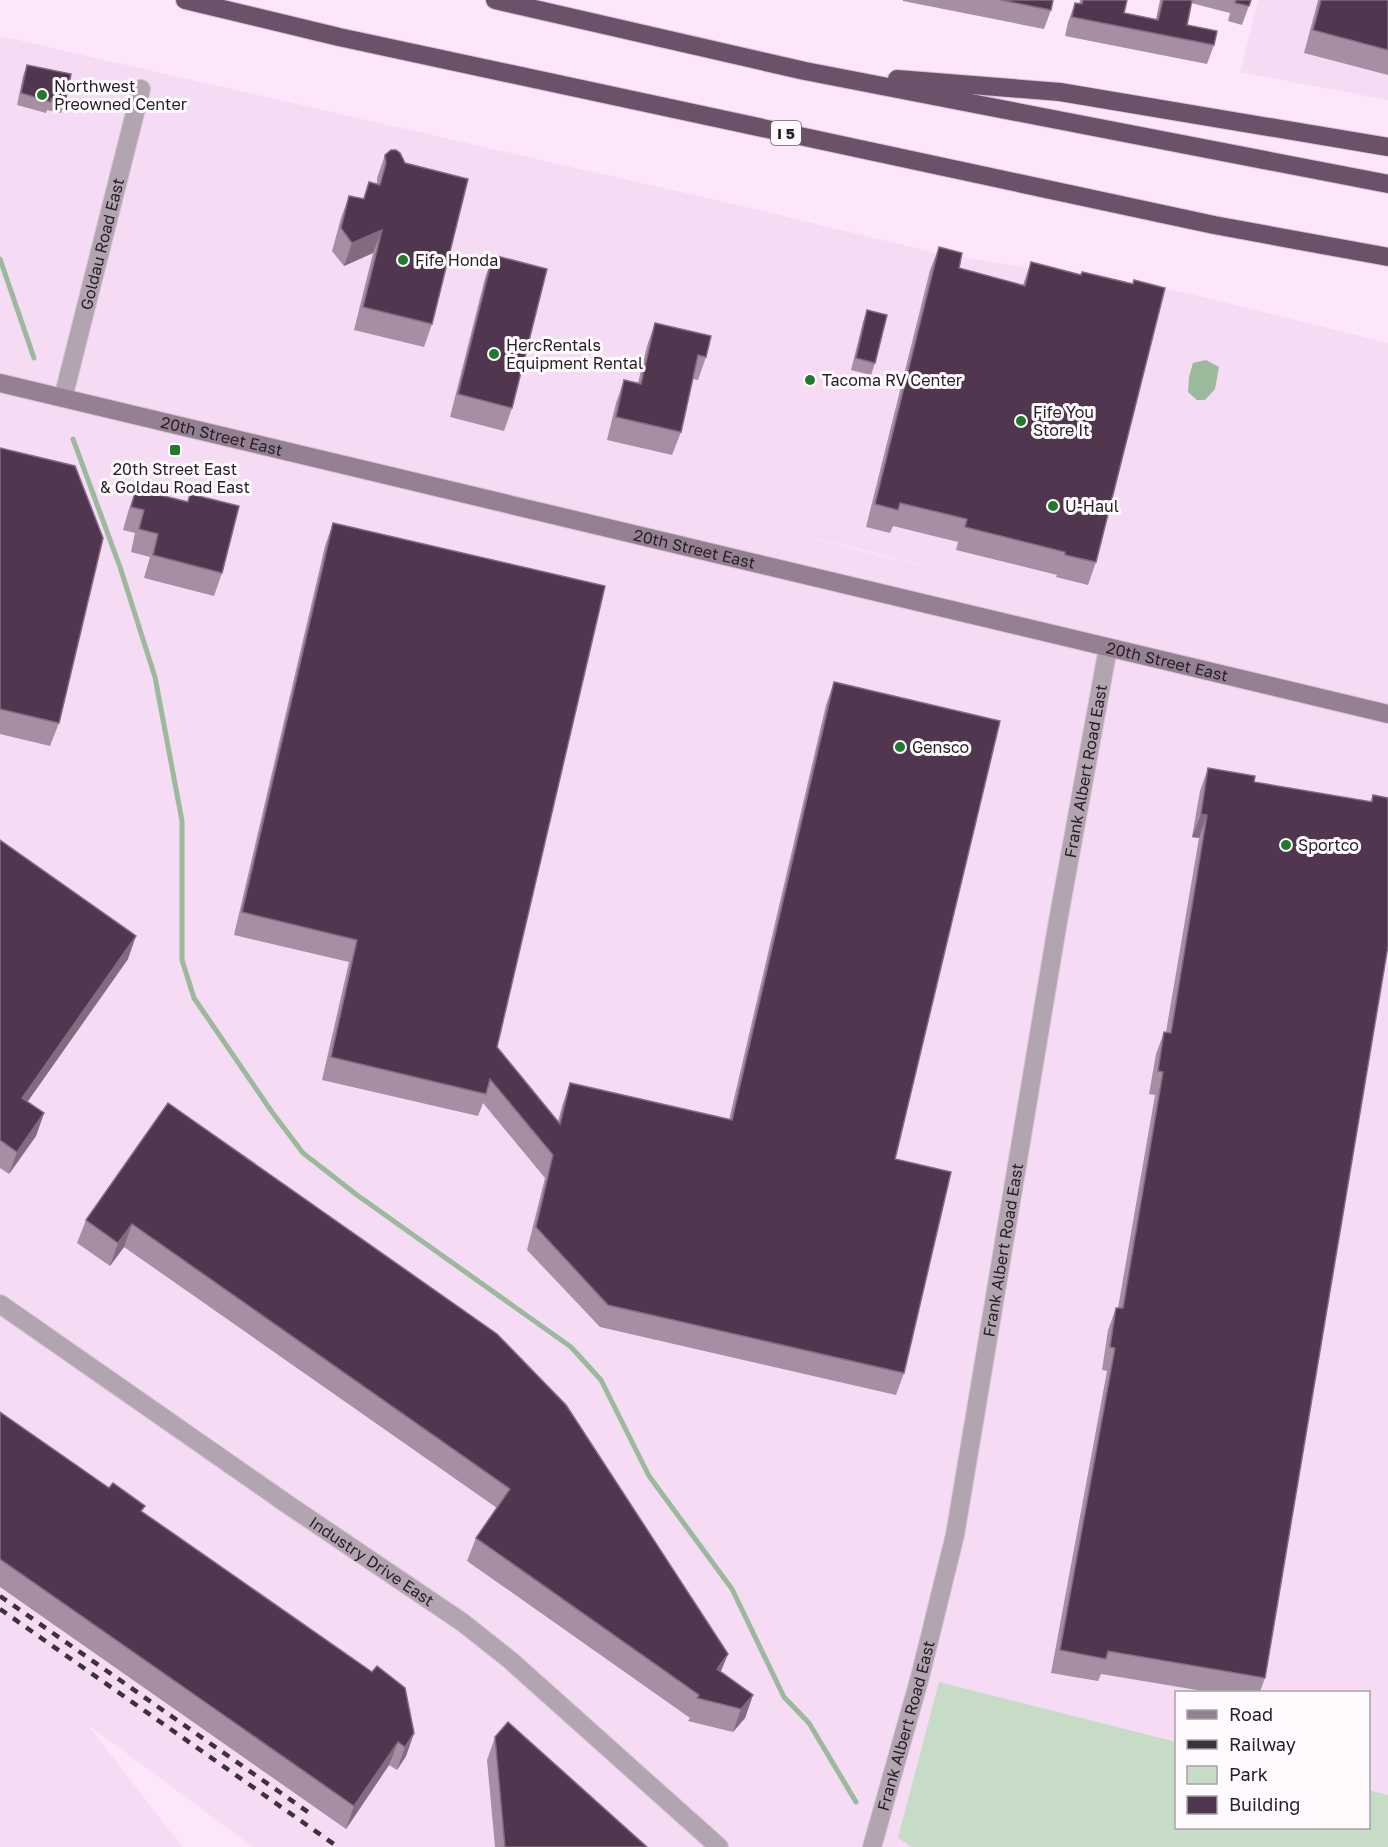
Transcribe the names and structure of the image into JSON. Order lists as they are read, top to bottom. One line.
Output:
{"streets":{"highway":["I 5"],"main road":["20th Street East"],"street":["Goldau Road East","Frank Albert Road East","Industry Drive East"]},"crossings":[["Goldau Road East","20th Street East"],["20th Street East","Frank Albert Road East"]],"places":{"other":["Northwest Preowned Center","Fife Honda","HercRentals Equipment Rental","Tacoma RV Center","Fife You Store It","U-Haul","Gensco","Sportco"],"transit":["20th Street East & Goldau Road East"]},"legend":["Road","Railway","Park","Building"]}
